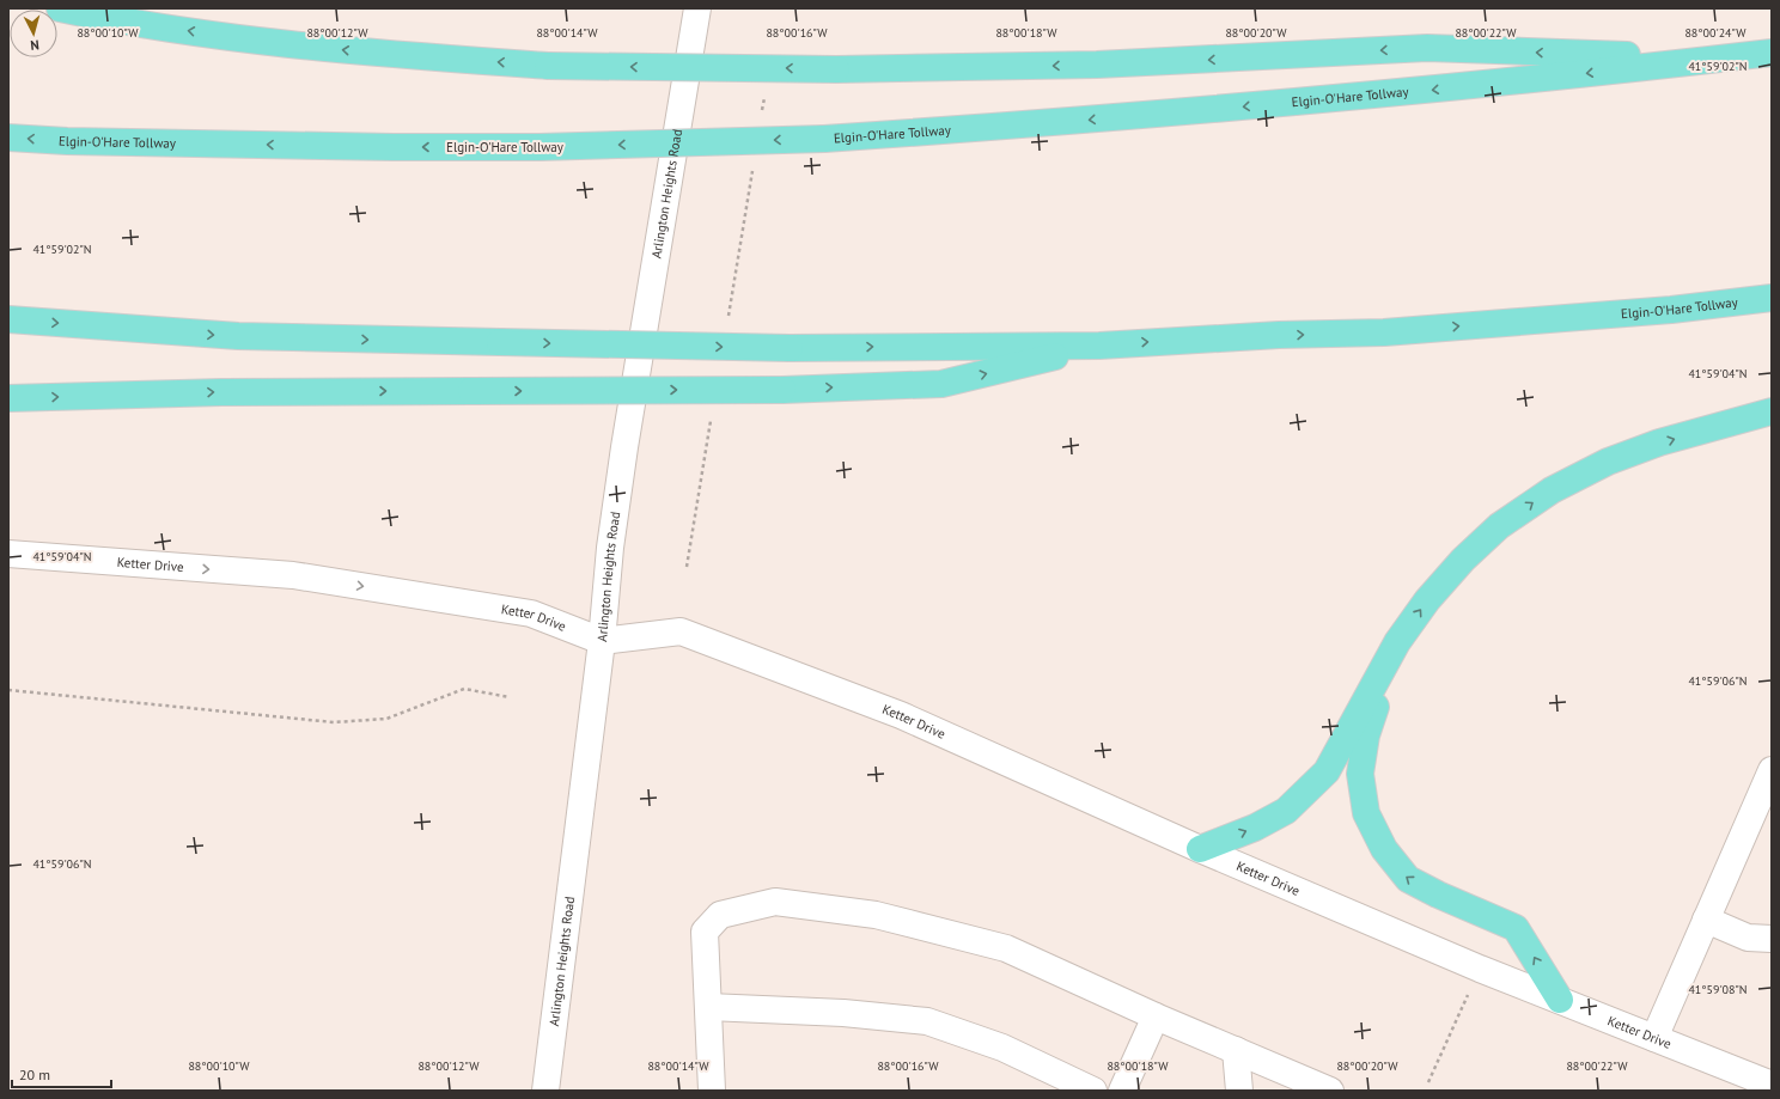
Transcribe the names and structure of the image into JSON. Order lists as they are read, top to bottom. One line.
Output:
{"streets":{"highway":["Elgin-O'Hare Tollway"],"street":["Arlington Heights Road","Ketter Drive"]},"crossings":[["Arlington Heights Road","Ketter Drive"]],"scale_bar":"20 m","north":"bottom","coordinates":["88°00'10\"W","88°00'12\"W","88°00'14\"W","88°00'16\"W","88°00'18\"W","88°00'20\"W","88°00'22\"W","88°00'24\"W","41°59'02\"N","41°59'04\"N","41°59'06\"N","41°59'08\"N"]}
